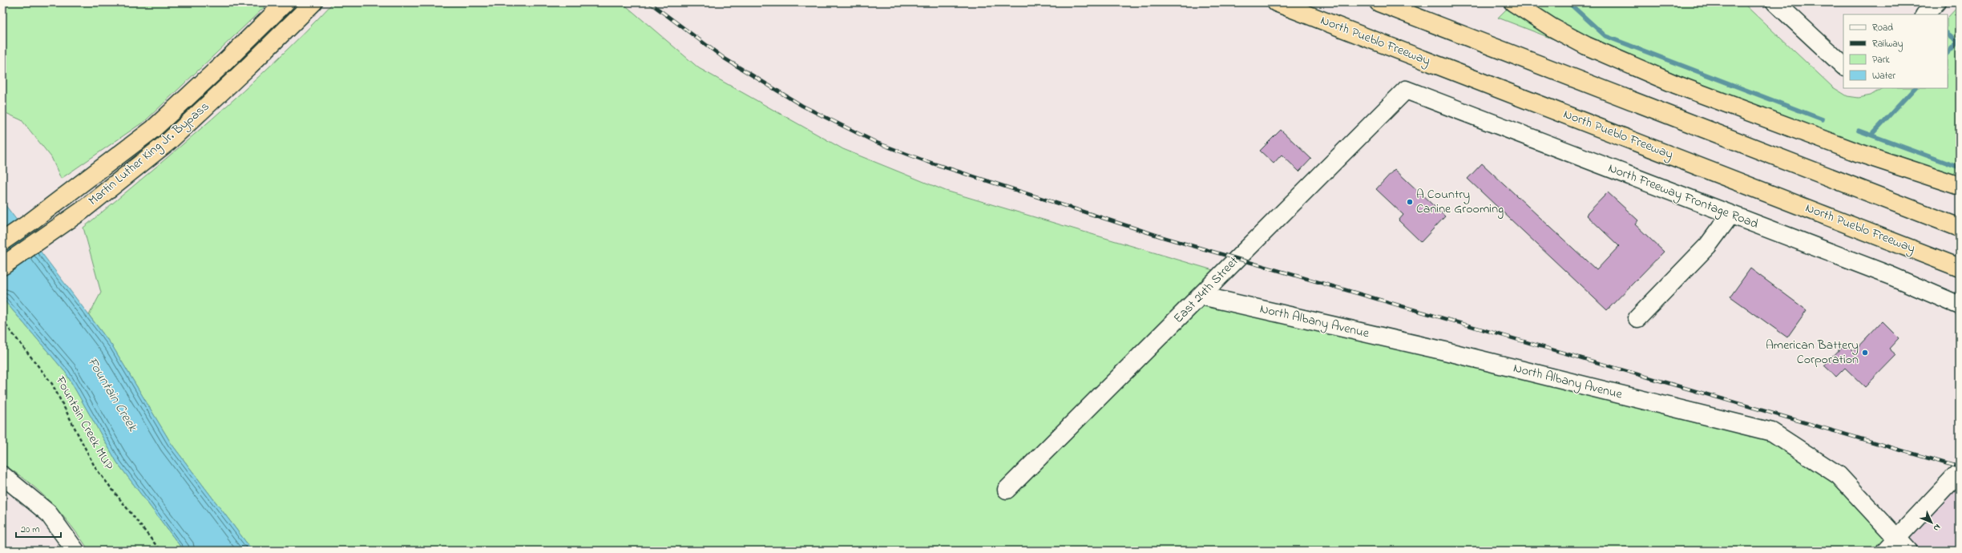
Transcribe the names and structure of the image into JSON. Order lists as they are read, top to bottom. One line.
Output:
{"streets":{"highway":["North Pueblo Freeway","Martin Luther King Jr. Bypass"],"street":["North Freeway Frontage Road","East 24th Street","North Albany Avenue"],"path":["Fountain Creek MUP"]},"crossings":[["North Freeway Frontage Road","East 24th Street"],["East 24th Street","North Albany Avenue"]],"water":["Fountain Creek"],"places":["A Country Canine Grooming","American Battery Corporation"],"legend":["Road","Railway","Park","Water"],"scale_bar":"20 m","north":"bottom right"}
